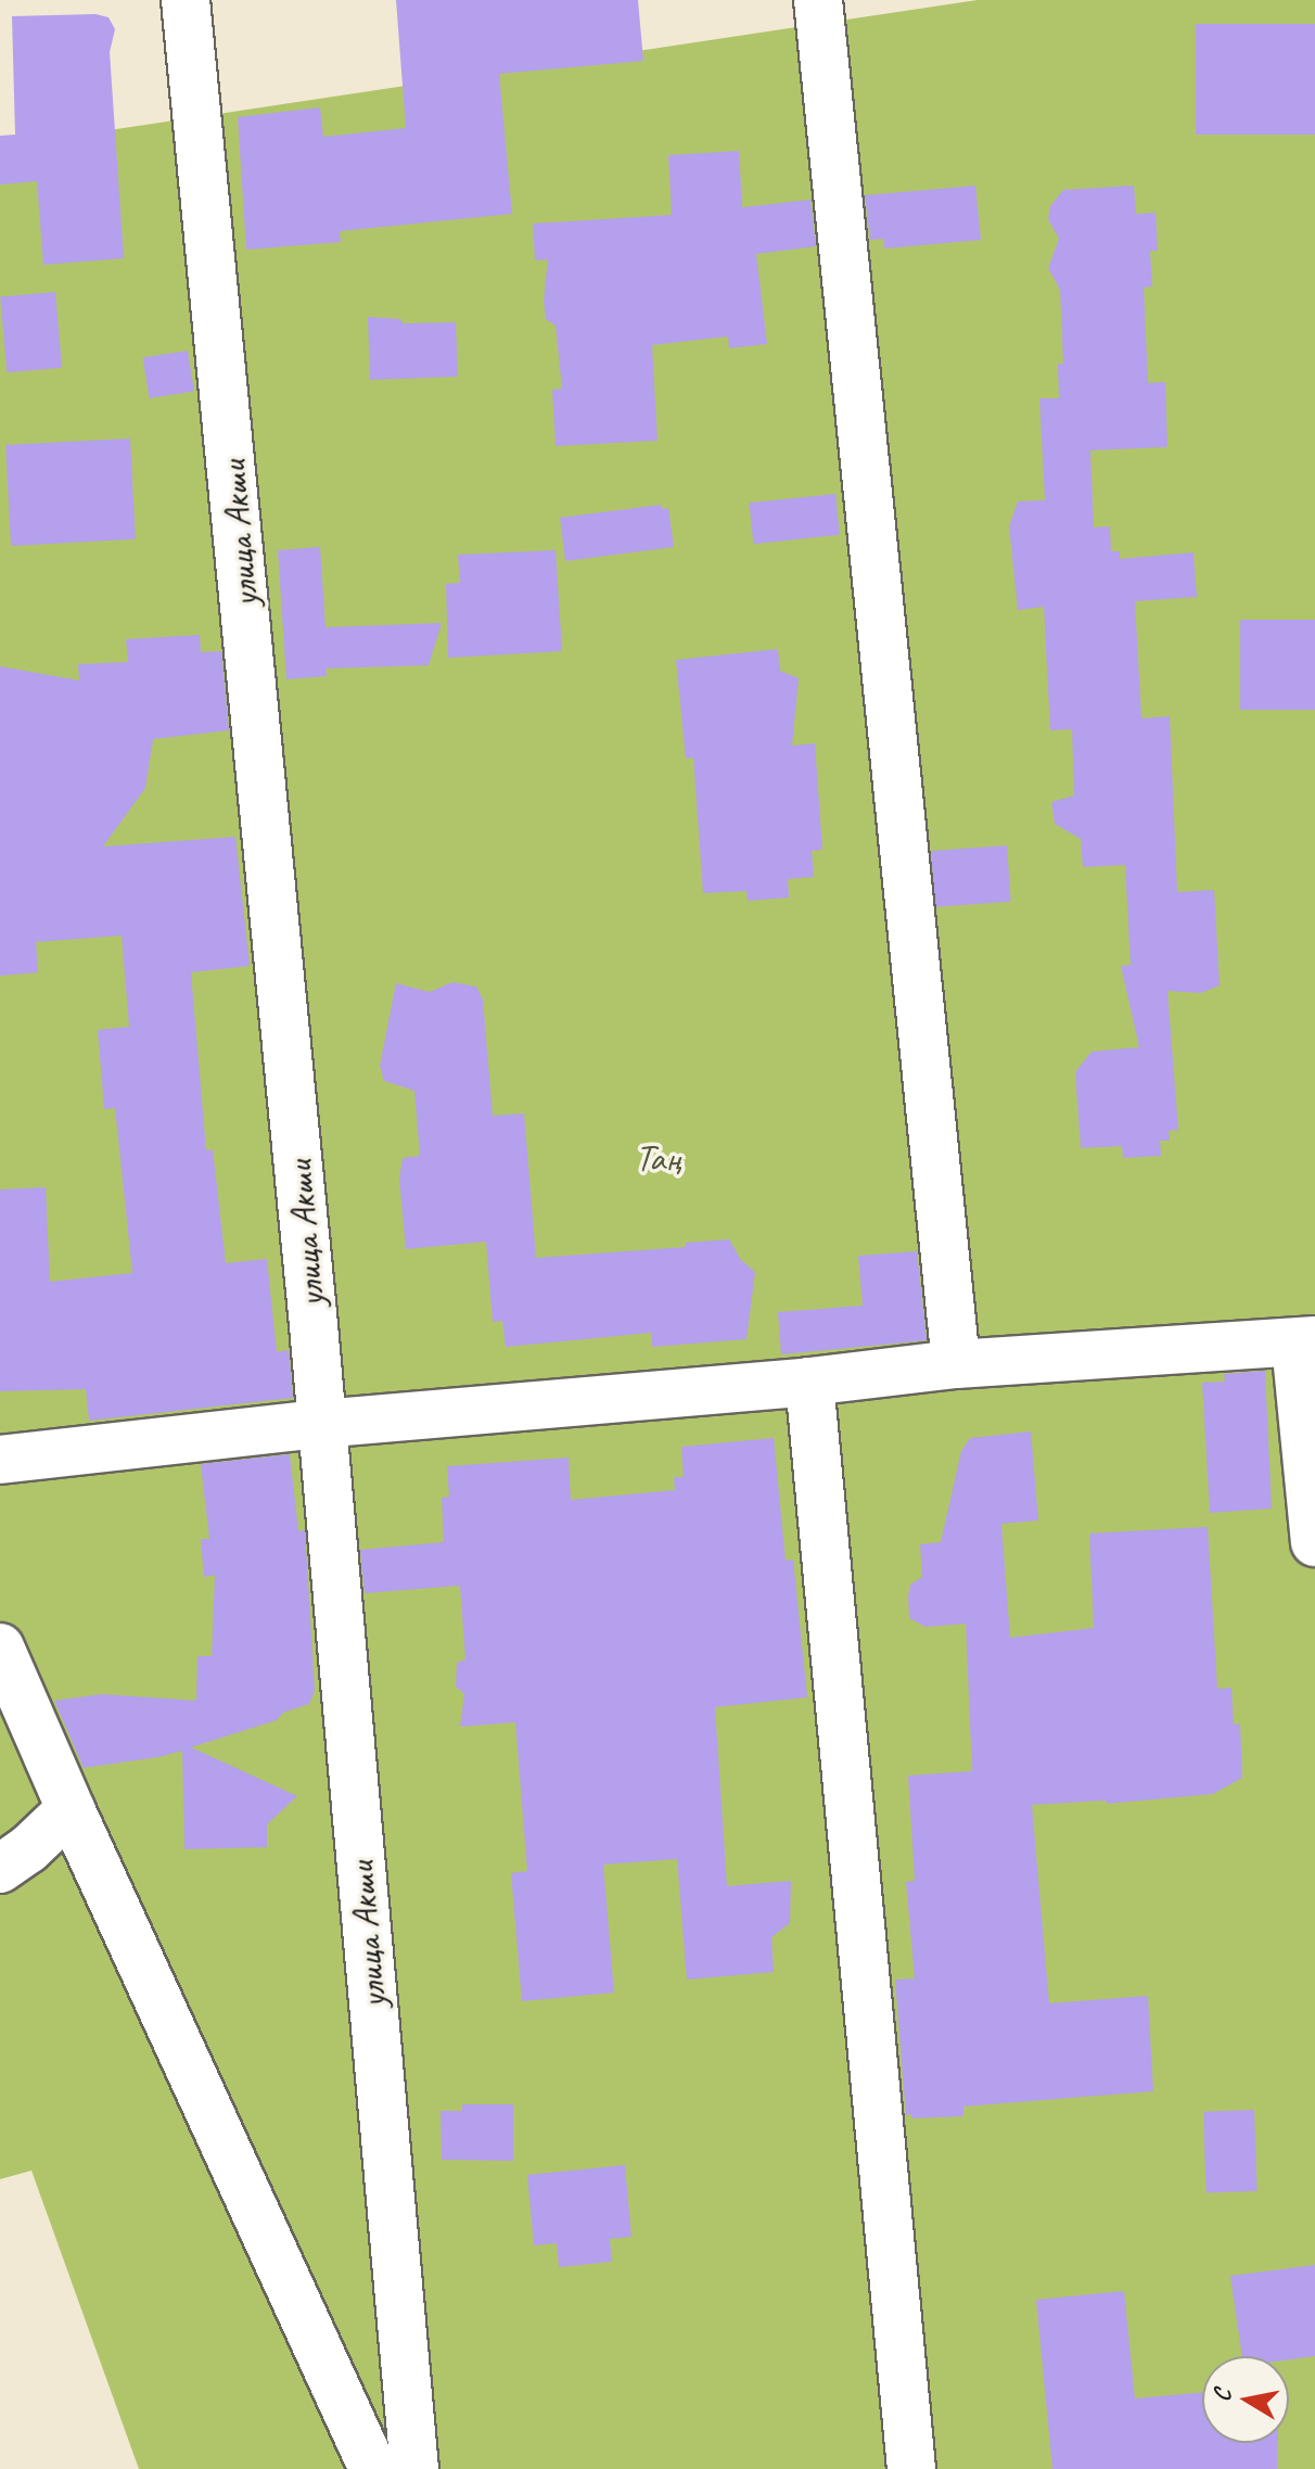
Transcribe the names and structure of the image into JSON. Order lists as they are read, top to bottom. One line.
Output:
{"streets":{"street":["улица Акши"]},"parks":["Таң"],"north":"left"}
